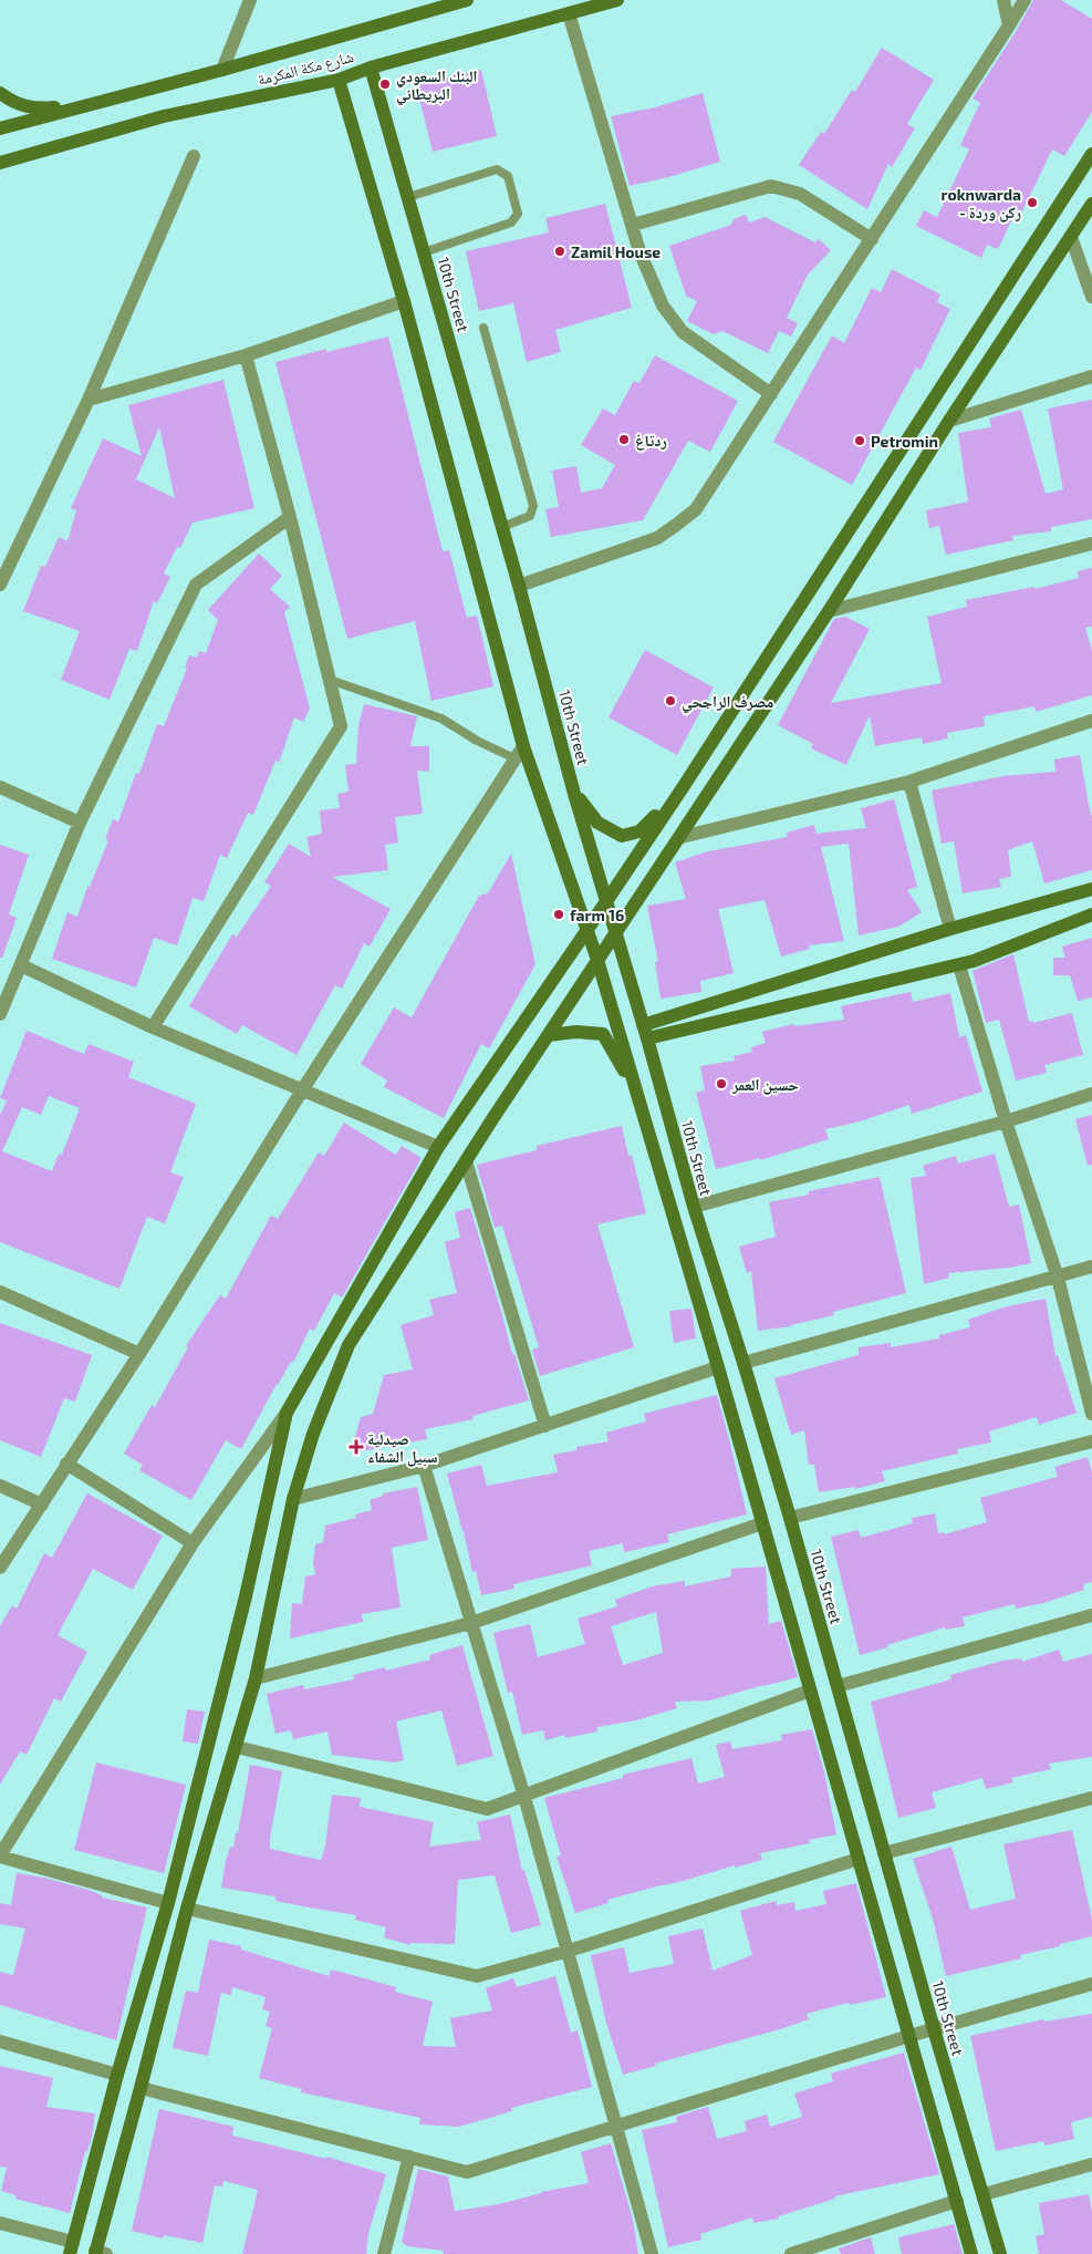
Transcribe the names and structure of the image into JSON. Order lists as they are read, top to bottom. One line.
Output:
{"streets":{"main road":["شارع مكة المكرمة","10th Street"]},"crossings":[["شارع مكة المكرمة","10th Street"]],"places":{"other":["البنك السعودي البريطاني","roknwarda - ركن وردة","Zamil House","ردتاغ","Petromin","مصرف الراجحي","farm 16","حسين العمر"],"health":["صيدلية سبيل الشفاء"]}}
